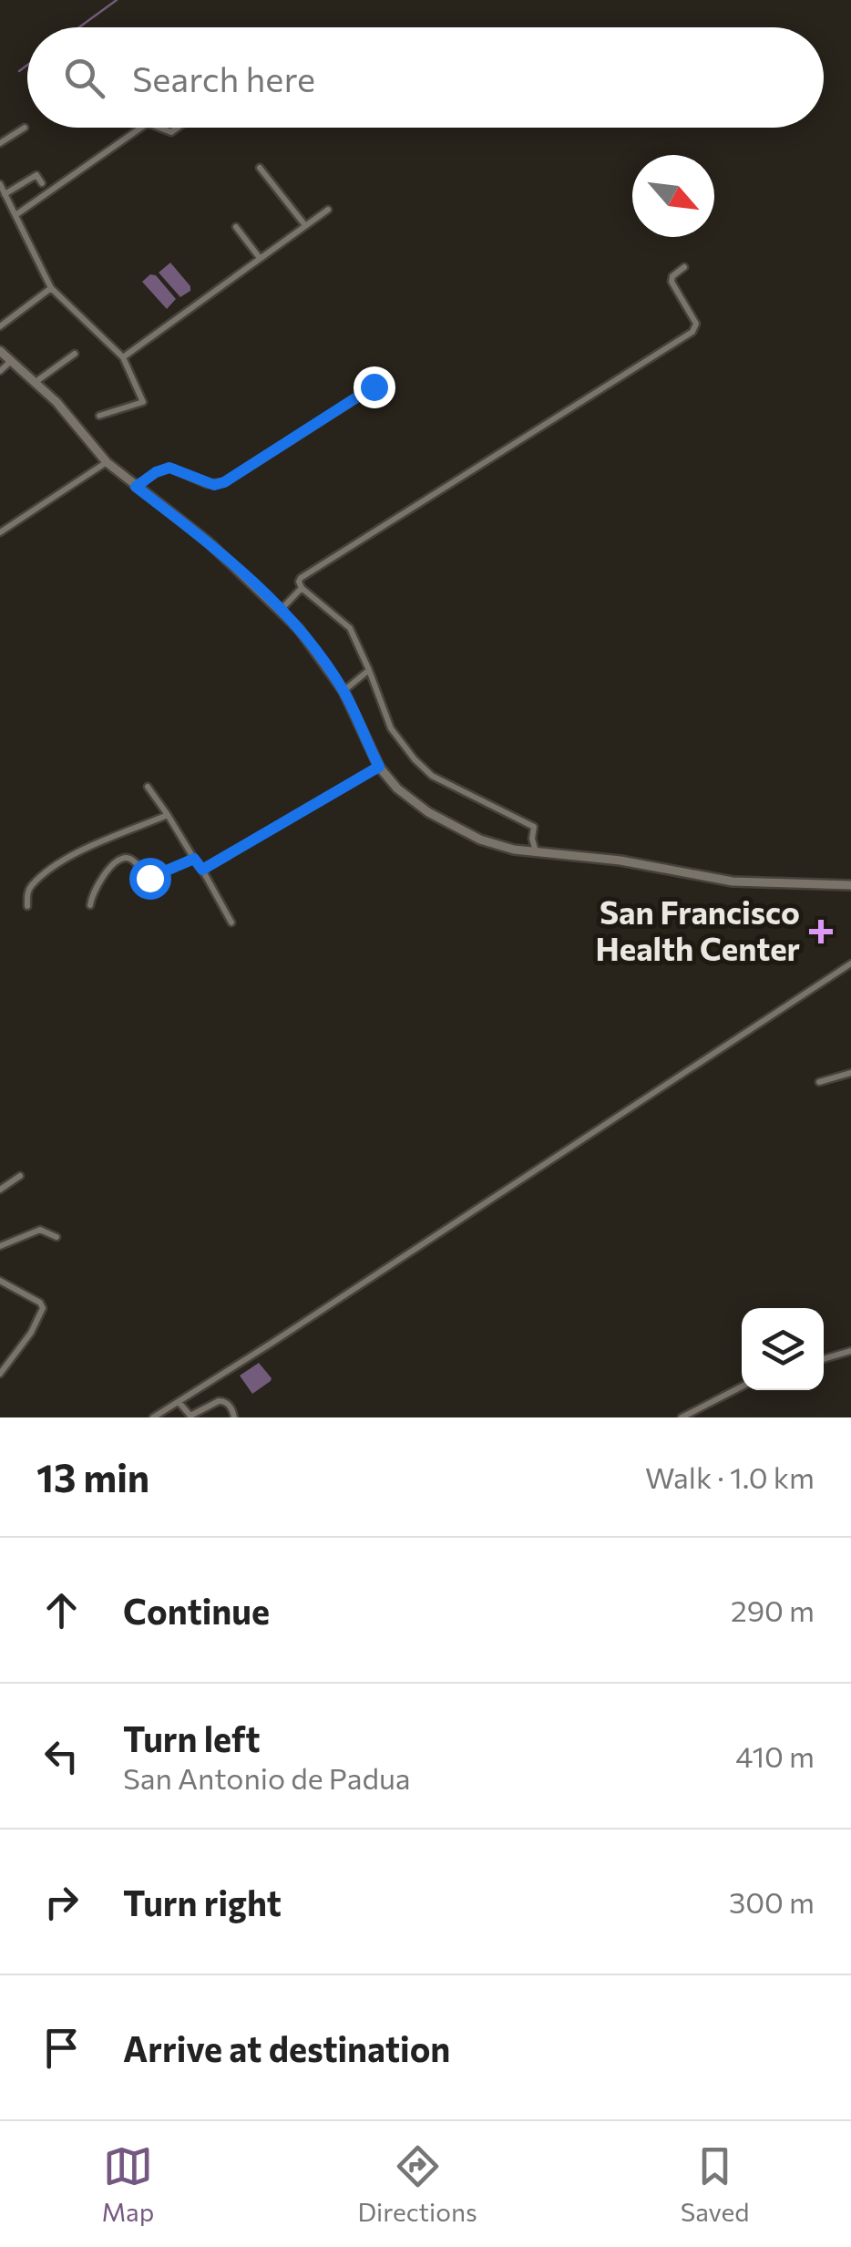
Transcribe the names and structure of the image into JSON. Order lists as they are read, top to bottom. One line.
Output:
{"places":{"health":["San Francisco Health Center"]},"north":"bottom right","page":{"search":"Search here","heading":["13 min","Walk · 1.0 km"],"list":[["Continue","290 m"],["Turn left","San Antonio de Padua","410 m"],["Turn right","300 m"],"Arrive at destination"],"nav":["Map","Directions","Saved"]}}
